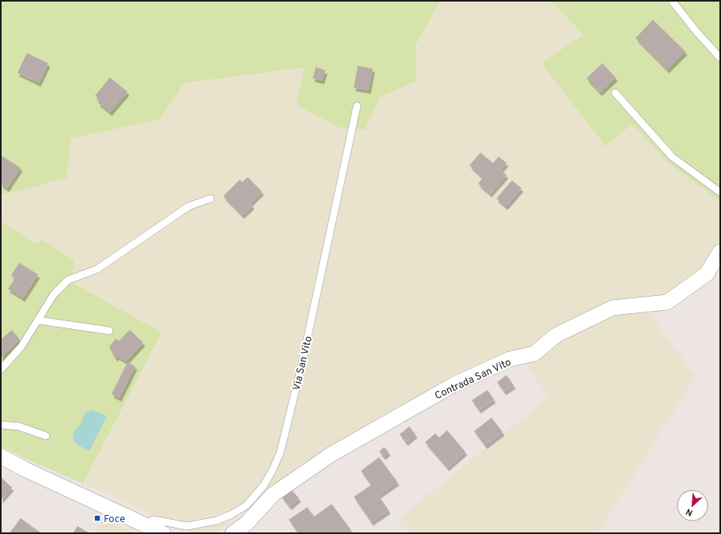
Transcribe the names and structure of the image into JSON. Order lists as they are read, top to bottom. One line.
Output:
{"streets":{"street":["Contrada San Vito"],"lane":["Via San Vito"]},"places":{"transit":["Foce"]},"north":"bottom left"}
